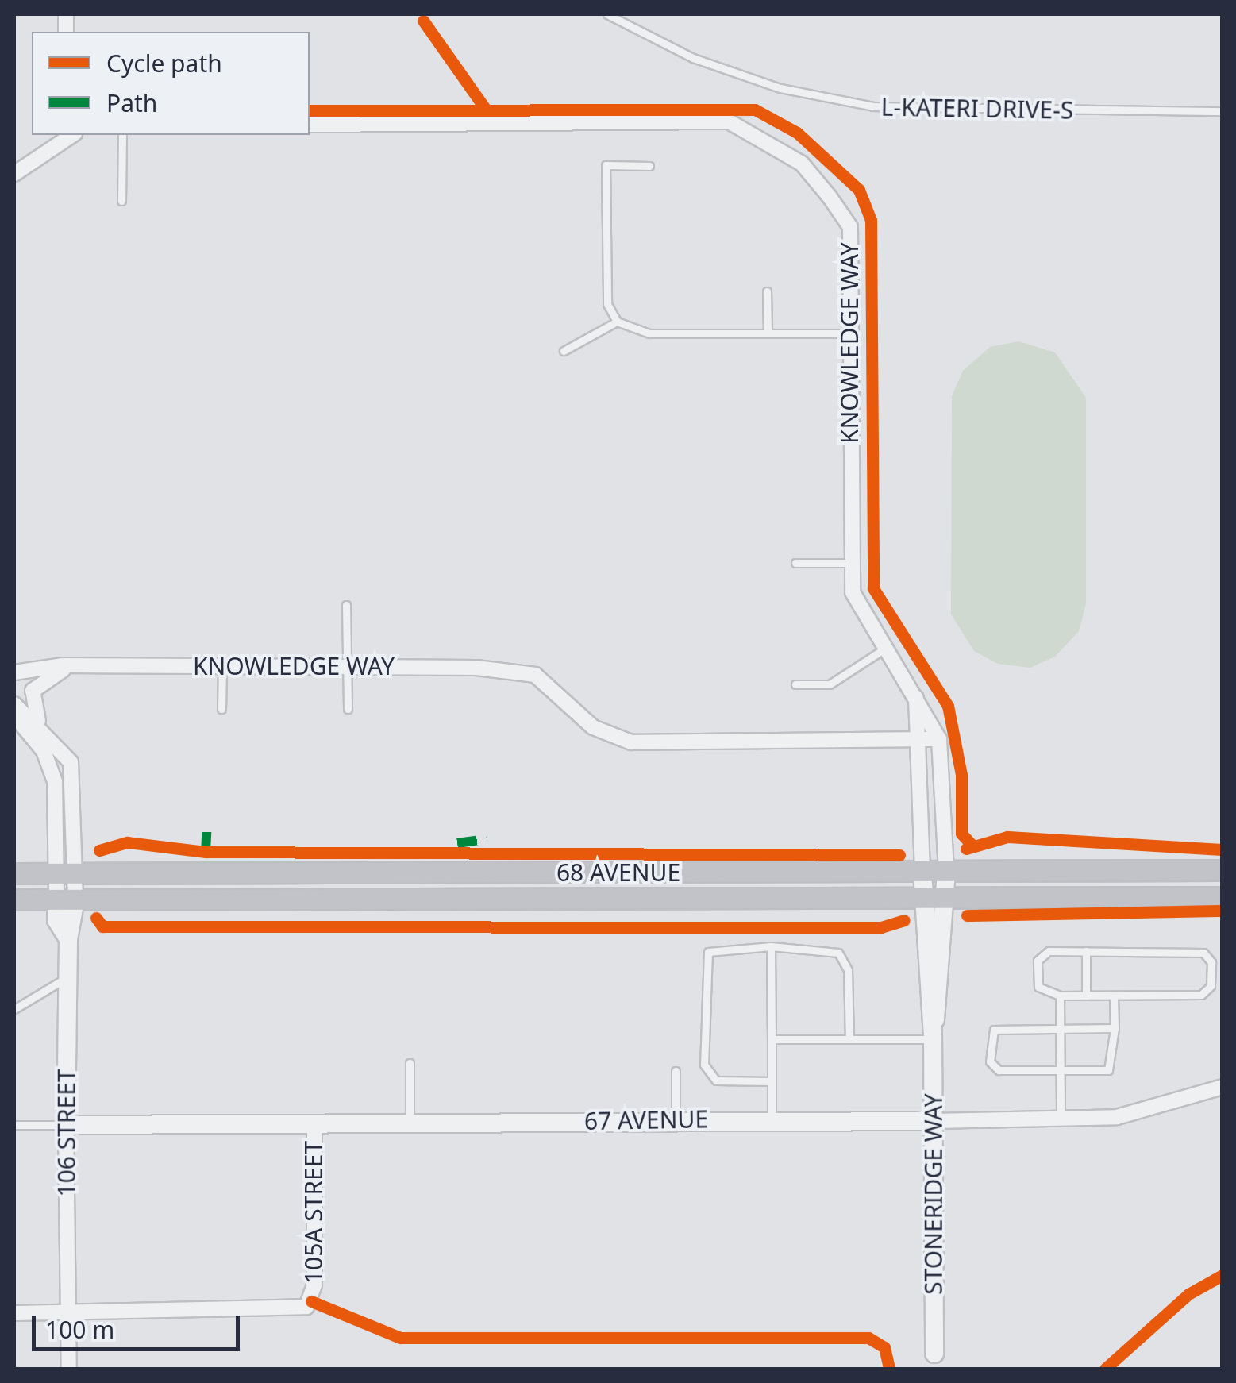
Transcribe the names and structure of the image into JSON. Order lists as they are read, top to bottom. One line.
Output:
{"streets":{"main road":["68 AVENUE"],"street":["KNOWLEDGE WAY","67 AVENUE","106 STREET","STONERIDGE WAY","105A STREET"],"lane":["L-KATERI DRIVE-S"]},"crossings":[["KNOWLEDGE WAY","68 AVENUE"],["KNOWLEDGE WAY","STONERIDGE WAY"],["68 AVENUE","106 STREET"],["68 AVENUE","STONERIDGE WAY"],["67 AVENUE","106 STREET"],["67 AVENUE","STONERIDGE WAY"],["67 AVENUE","105A STREET"],["106 STREET","105A STREET"]],"legend":["Cycle path","Path"],"scale_bar":"100 m"}
